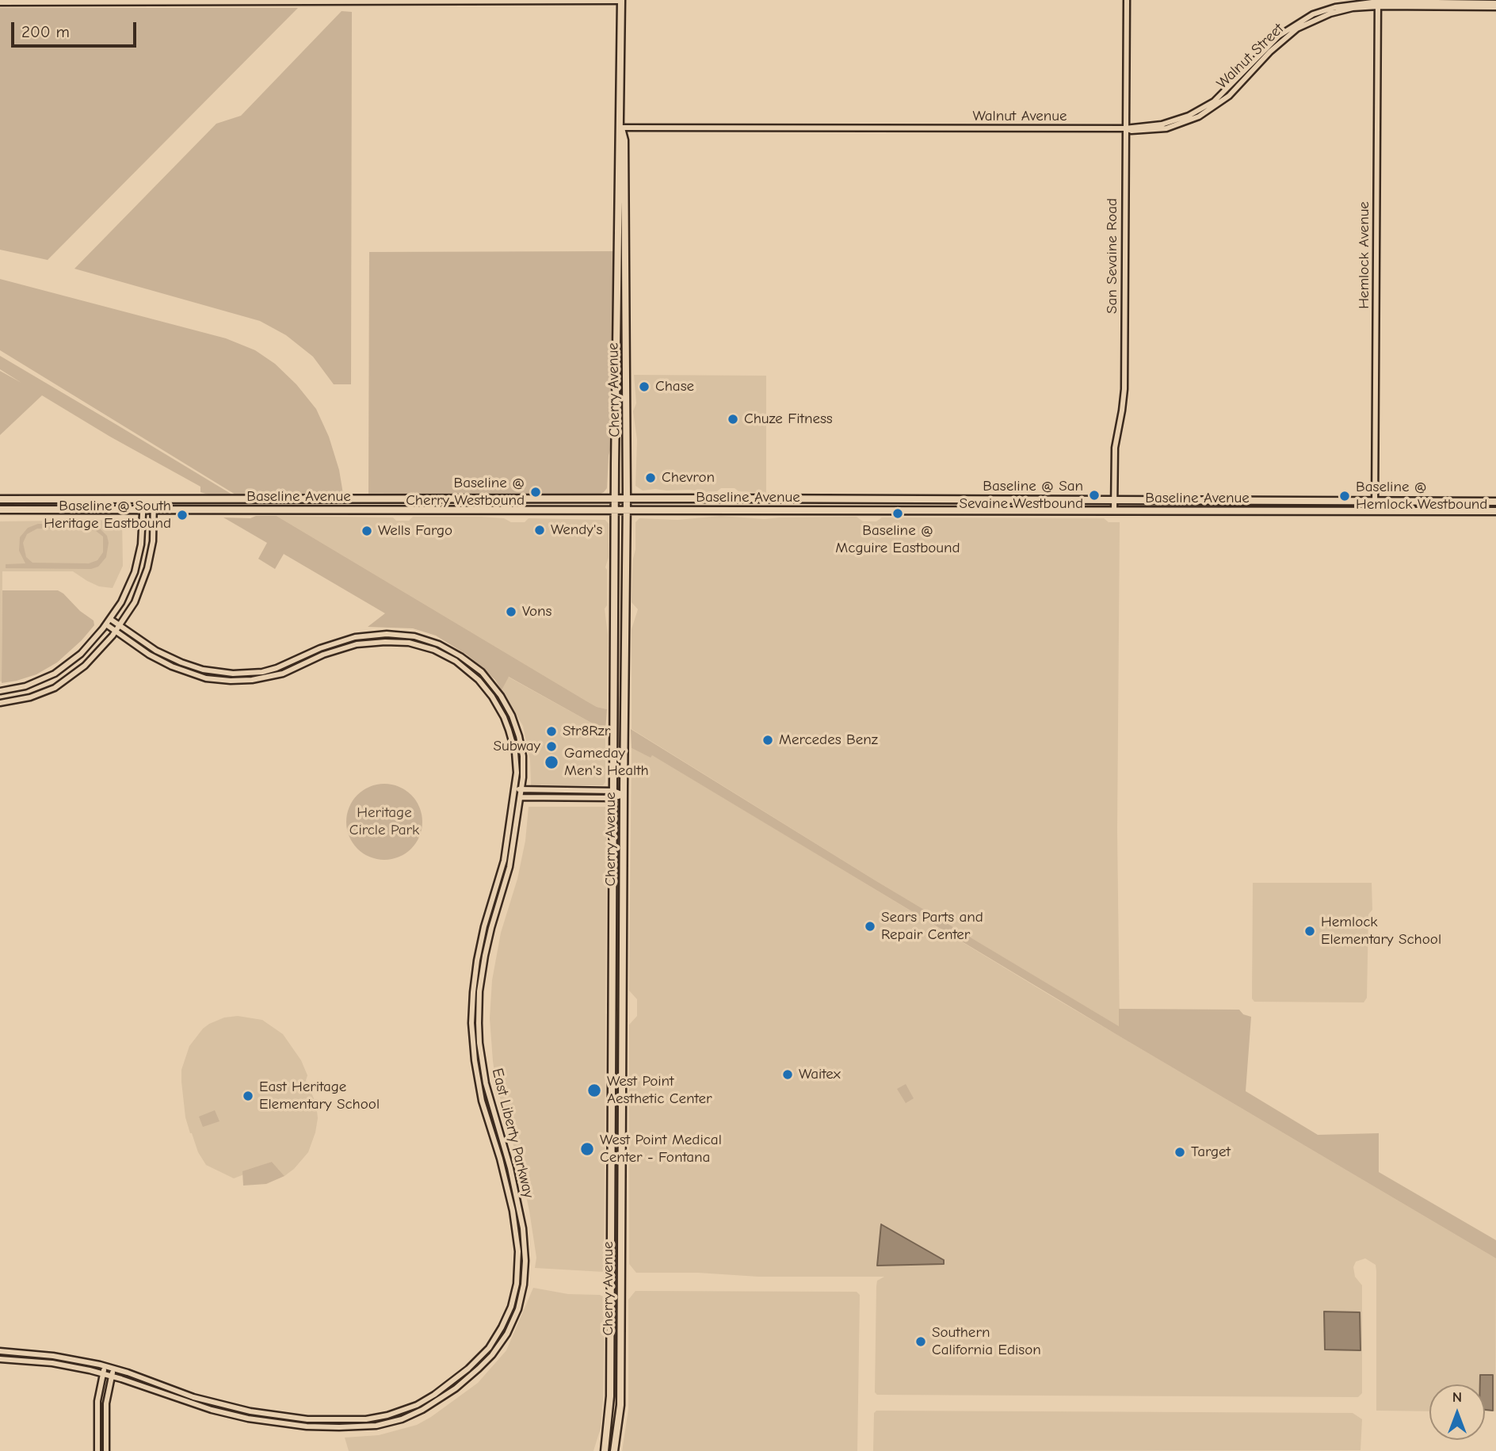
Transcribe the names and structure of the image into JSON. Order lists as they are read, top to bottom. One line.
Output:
{"streets":{"main road":["Cherry Avenue","Baseline Avenue"],"street":["Walnut Avenue","Hemlock Avenue","San Sevaine Road","East Liberty Parkway"]},"crossings":[["Walnut Avenue","Hemlock Avenue"],["Walnut Avenue","San Sevaine Road"],["Walnut Avenue","Cherry Avenue"],["Hemlock Avenue","Baseline Avenue"],["San Sevaine Road","Baseline Avenue"],["Cherry Avenue","Baseline Avenue"]],"parks":["Heritage Circle Park"],"places":["Chase","Chuze Fitness","Chevron","Baseline @ Cherry Westbound","Baseline @ San Sevaine Westbound","Baseline @ Hemlock Westbound","Baseline @ Mcguire Eastbound","Baseline @ South Heritage Eastbound","Wendy's","Wells Fargo","Vons","Str8Rzr","Mercedes Benz","Subway","Gameday Men's Health","Sears Parts and Repair Center","Hemlock Elementary School","Waitex","West Point Aesthetic Center","East Heritage Elementary School","West Point Medical Center - Fontana","Target","Southern California Edison"],"scale_bar":"200 m","north":"top"}
